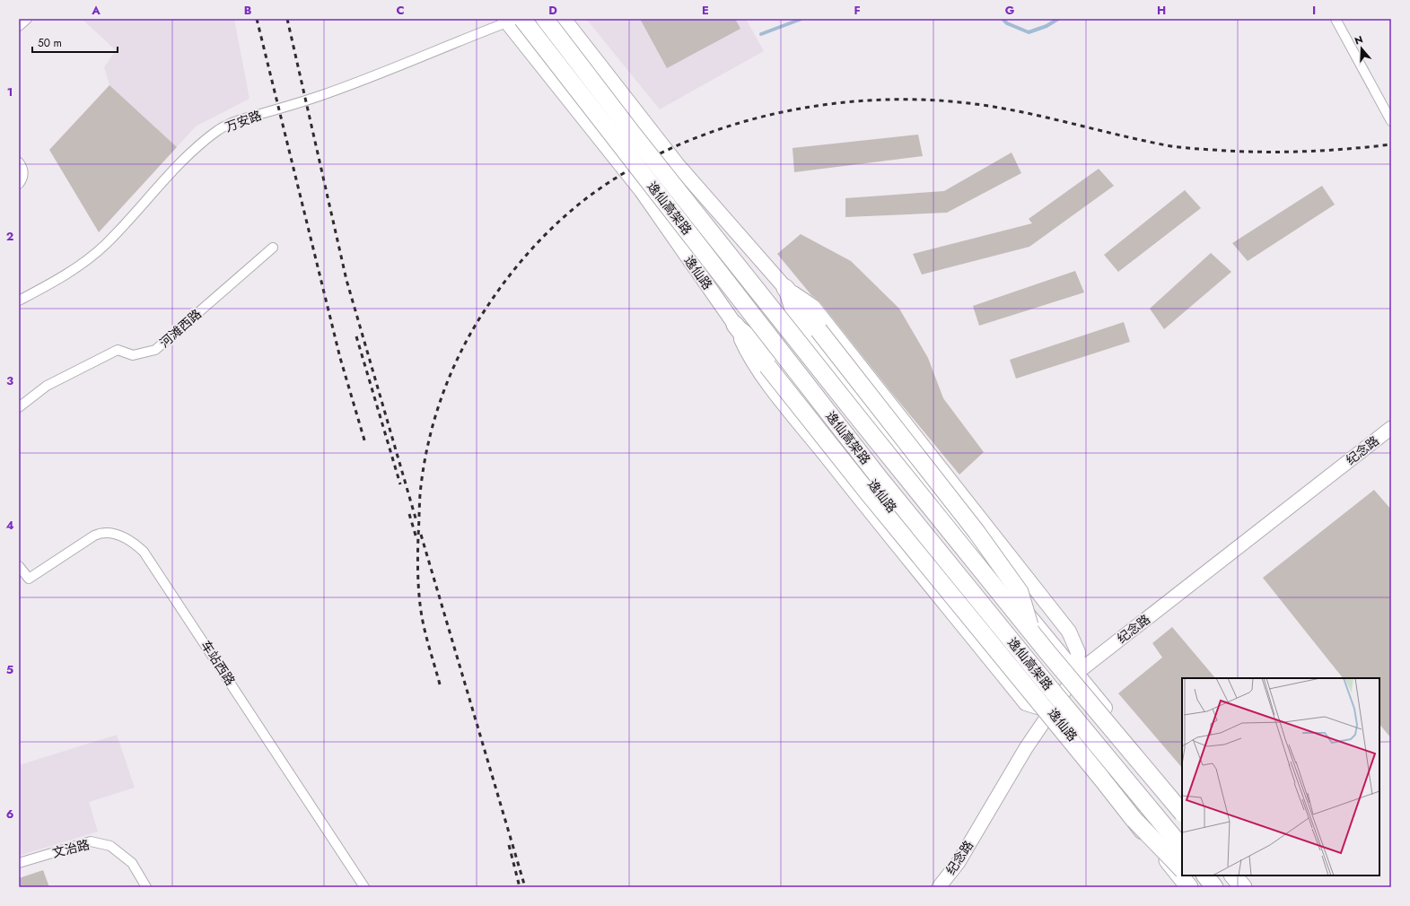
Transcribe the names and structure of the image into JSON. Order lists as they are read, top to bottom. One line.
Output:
{"streets":{"highway":["逸仙高架路"],"main road":["逸仙路"],"street":["万安路","河滩西路","纪念路","车站西路","文治路"]},"crossings":[["万安路","逸仙高架路"],["万安路","逸仙路"],["逸仙高架路","逸仙路"],["逸仙路","纪念路"]],"scale_bar":"50 m","north":"top","grid":{"columns":["A","B","C","D","E","F","G","H","I"],"rows":["1","2","3","4","5","6"]}}
